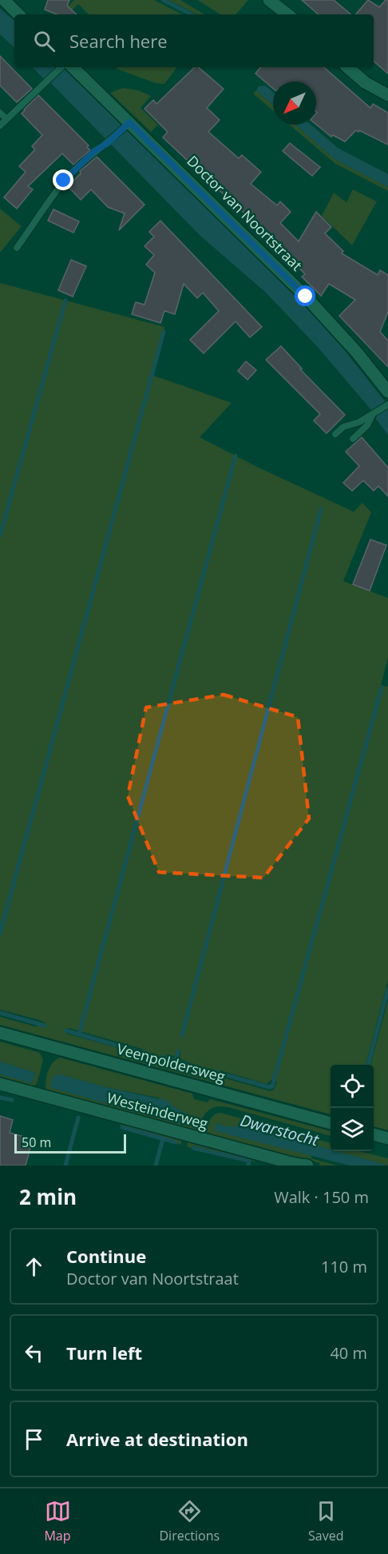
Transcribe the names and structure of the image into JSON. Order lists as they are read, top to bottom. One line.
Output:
{"streets":{"street":["Doctor van Noortstraat","Veenpoldersweg","Westeinderweg"]},"water":["Dwarstocht"],"scale_bar":"50 m","north":"bottom left","page":{"search":"Search here","scale":"50 m","heading":["2 min","Walk · 150 m"],"list":[["Continue","Doctor van Noortstraat","110 m"],["Turn left","40 m"],"Arrive at destination"],"nav":["Map","Directions","Saved"]}}
